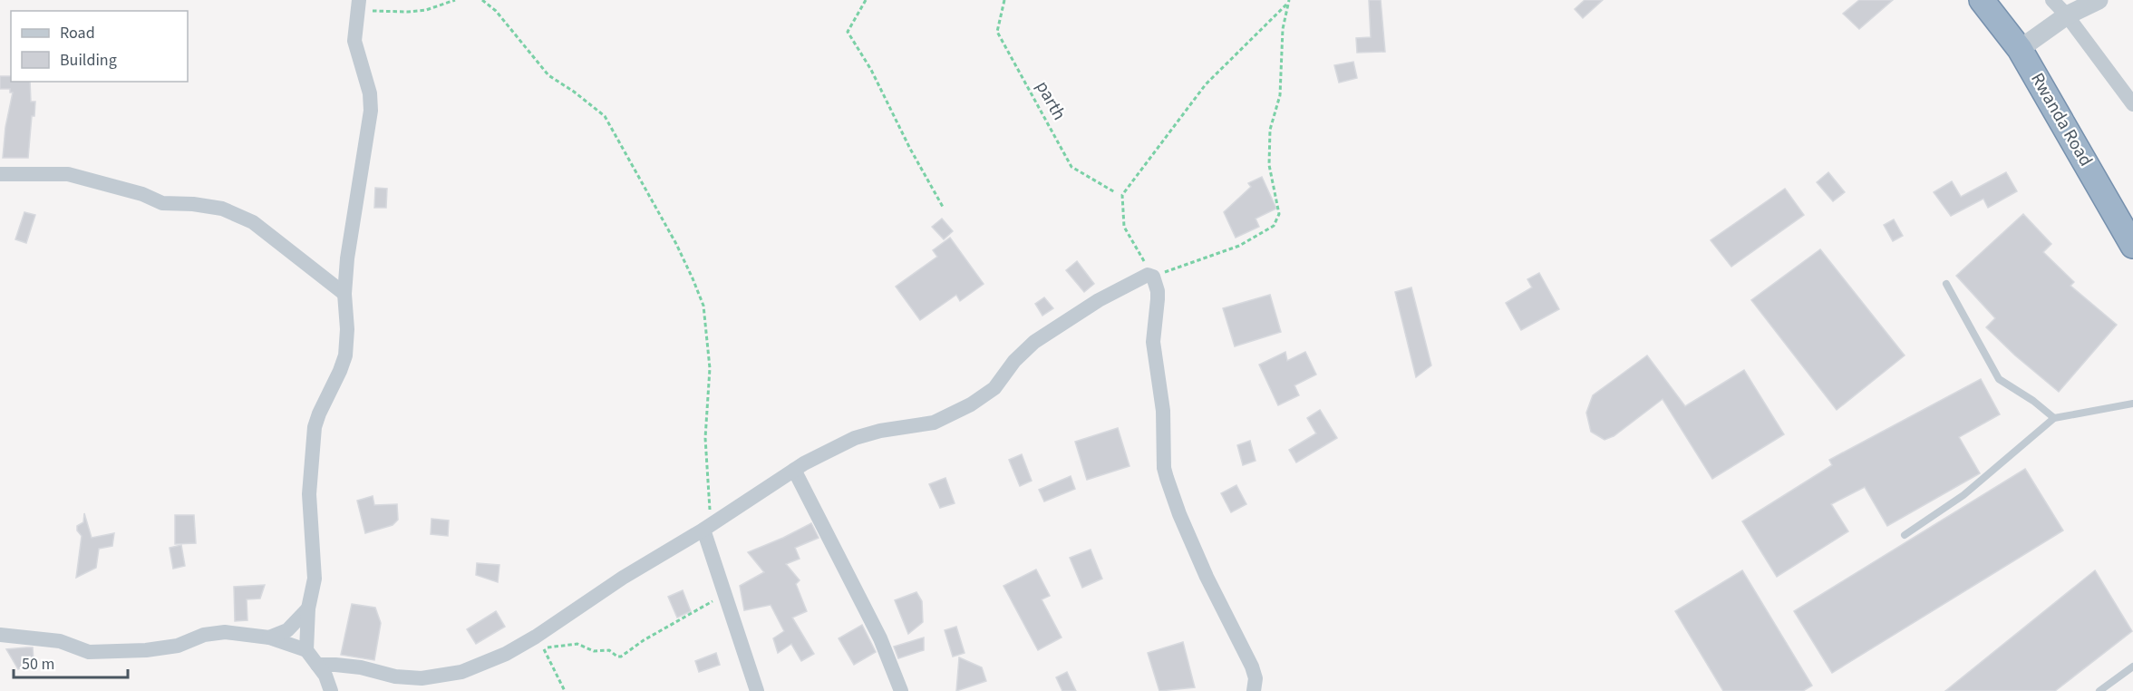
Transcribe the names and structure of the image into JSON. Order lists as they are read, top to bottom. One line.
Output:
{"streets":{"highway":["Rwanda Road"],"path":["parth"]},"legend":["Road","Building"],"scale_bar":"50 m"}
